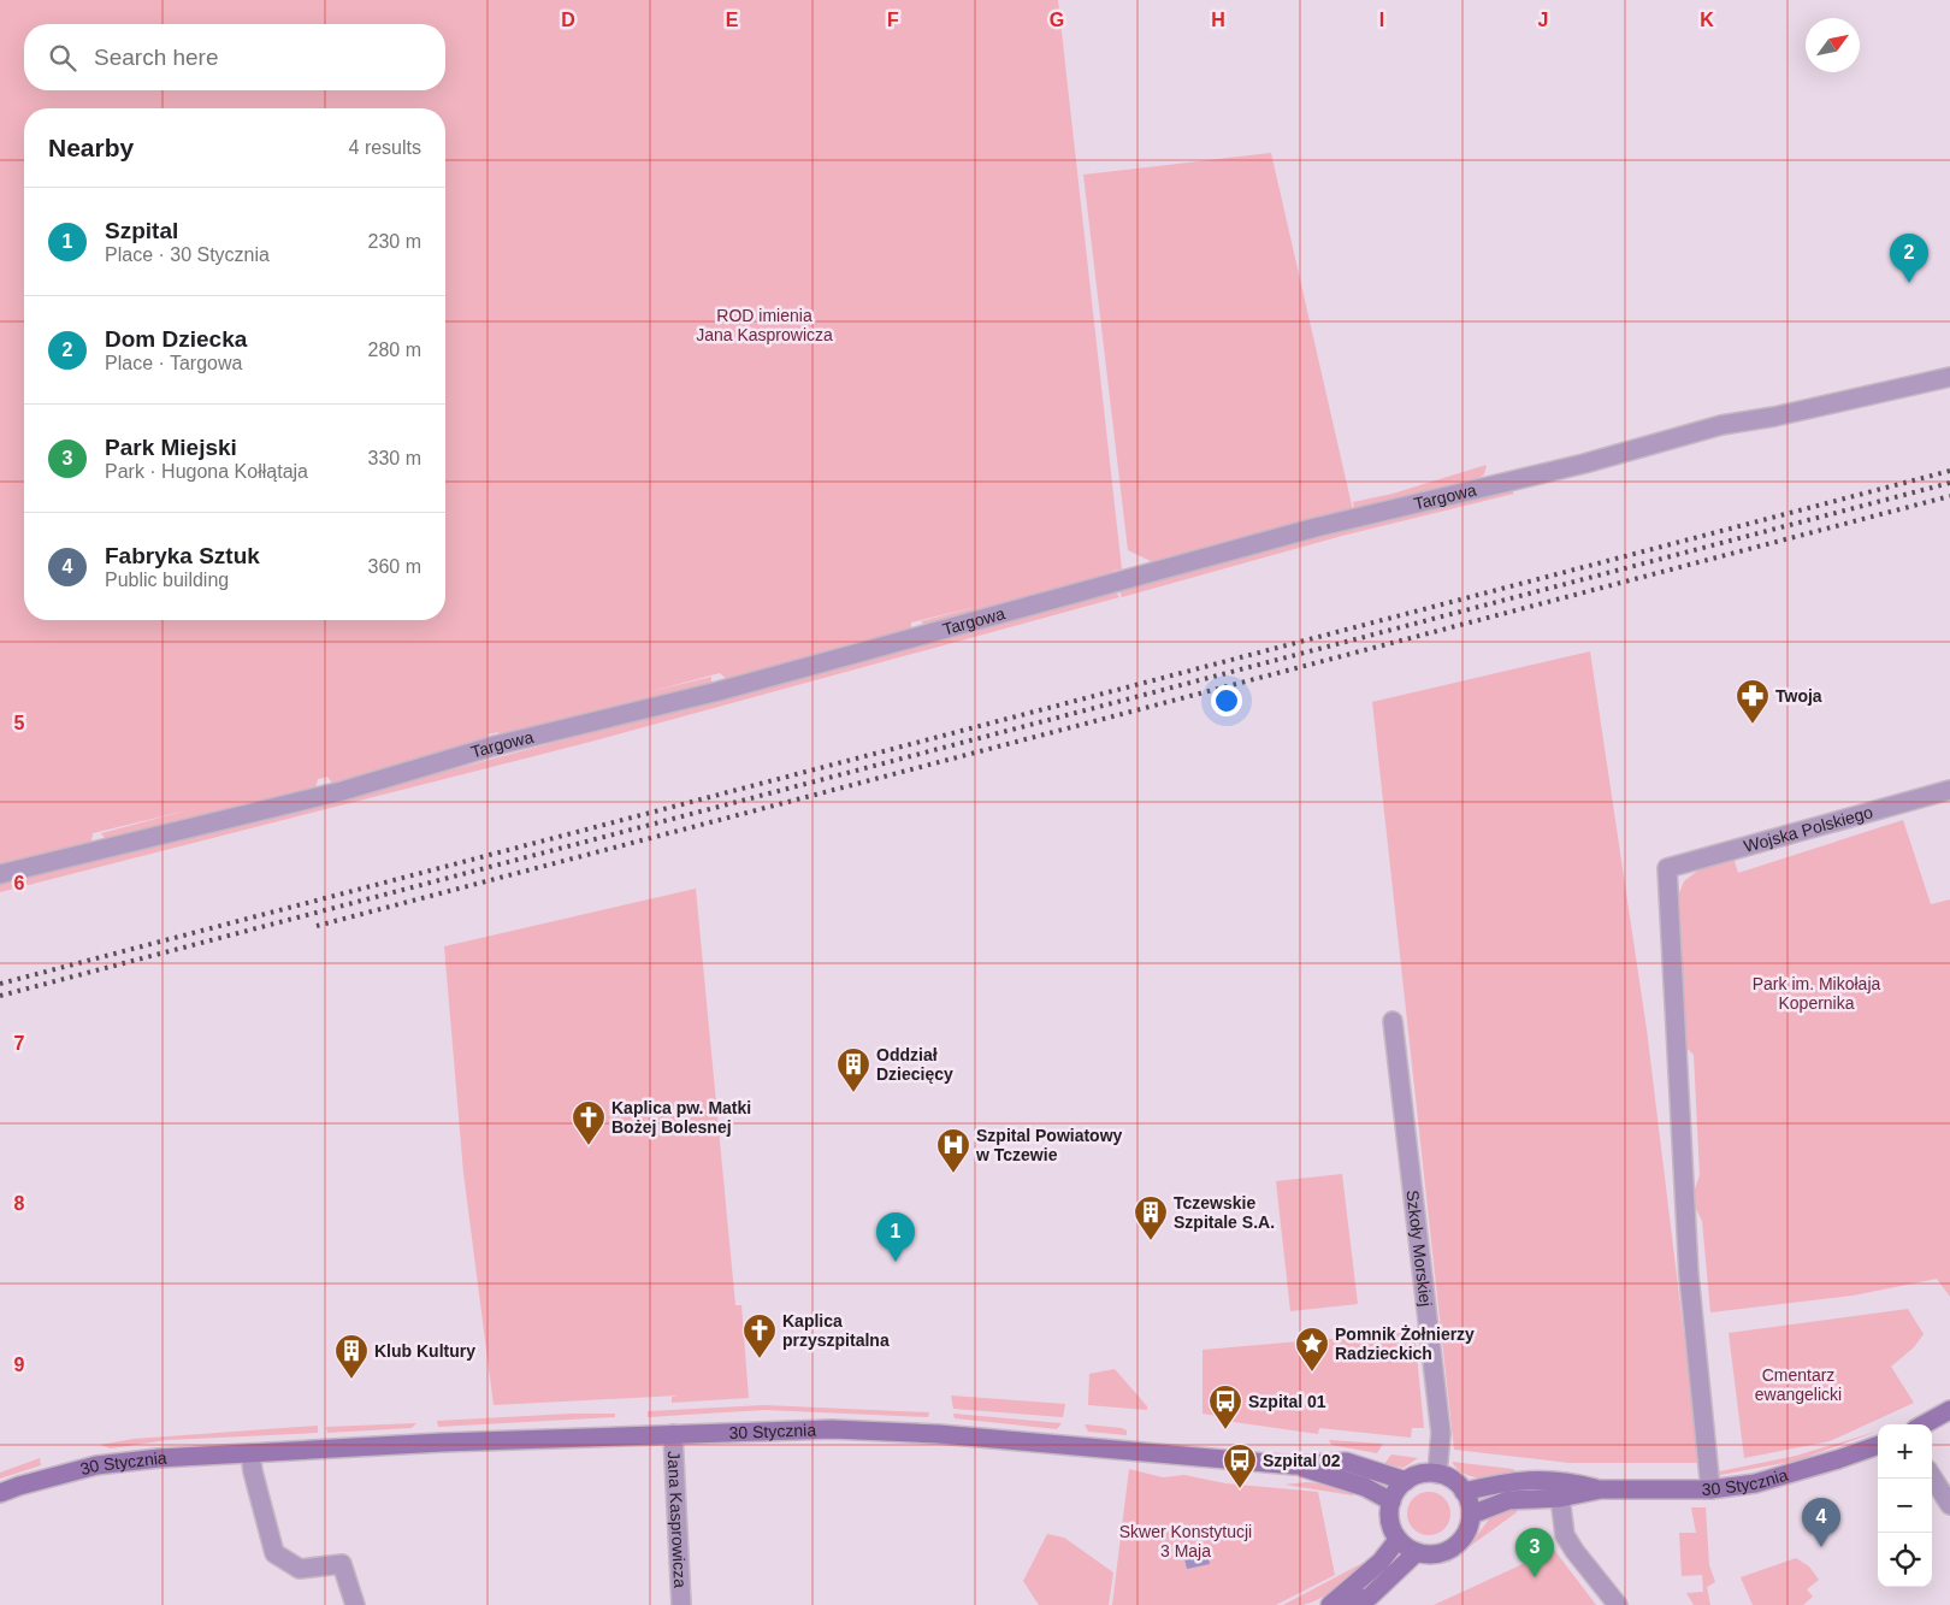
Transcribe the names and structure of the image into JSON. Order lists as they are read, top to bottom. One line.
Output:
{"streets":{"street":["Targowa","Wojska Polskiego","Szkoły Morskiej","30 Stycznia","Jana Kasprowicza"]},"crossings":[["Wojska Polskiego","30 Stycznia"],["Szkoły Morskiej","30 Stycznia"],["30 Stycznia","Jana Kasprowicza"]],"parks":["ROD imienia Jana Kasprowicza","Park im. Mikołaja Kopernika","Cmentarz ewangelicki","Skwer Konstytucji 3 Maja"],"places":{"pharmacy":["Twoja"],"building":["Oddział Dziecięcy","Tczewskie Szpitale S.A.","Klub Kultury"],"church":["Kaplica pw. Matki Bożej Bolesnej","Kaplica przyszpitalna"],"hospital":["Szpital Powiatowy w Tczewie"],"place":["Pomnik Żołnierzy Radzieckich"],"bus stop":["Szpital 01","Szpital 02"]},"north":"top right","page":{"search":"Search here","heading":["Nearby","4 results"],"list":[{"mark":"1","name":"Szpital","note":"Place · 30 Stycznia","value":"230 m"},{"mark":"2","name":"Dom Dziecka","note":"Place · Targowa","value":"280 m"},{"mark":"3","name":"Park Miejski","note":"Park · Hugona Kołłątaja","value":"330 m"},{"mark":"4","name":"Fabryka Sztuk","note":"Public building","value":"360 m"}],"pins":["2","1","4","3"],"map_buttons":["+","−"]},"grid":{"columns":["D","E","F","G","H","I","J","K"],"rows":["5","6","7","8","9"]}}
